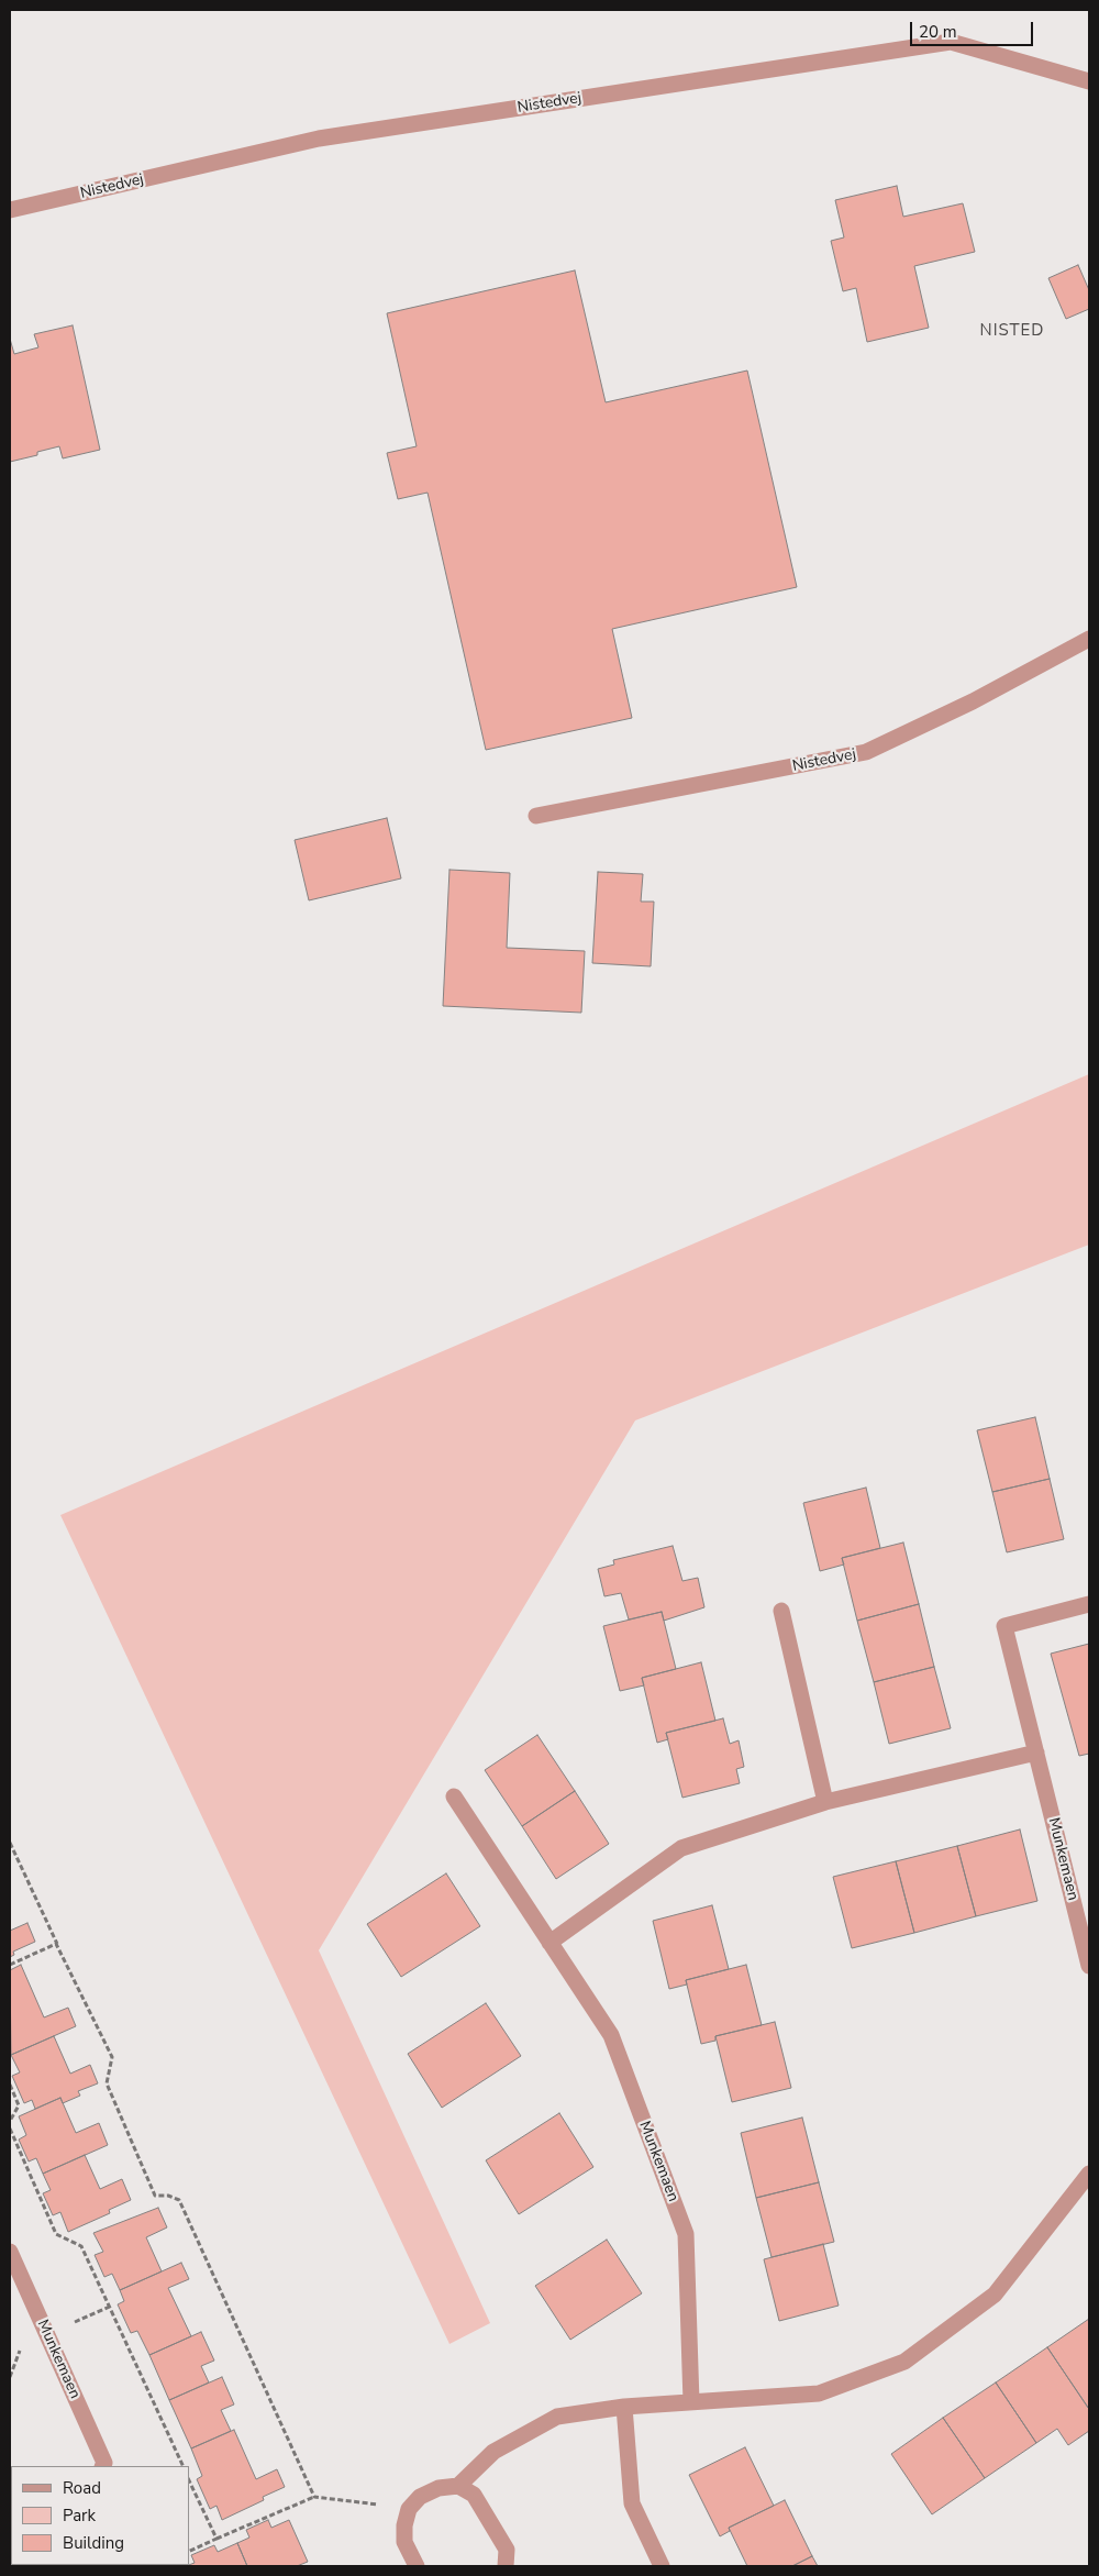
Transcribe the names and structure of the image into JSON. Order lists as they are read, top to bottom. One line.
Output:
{"streets":{"street":["Nistedvej","Munkemaen"]},"districts":["NISTED"],"legend":["Road","Park","Building"],"scale_bar":"20 m"}
